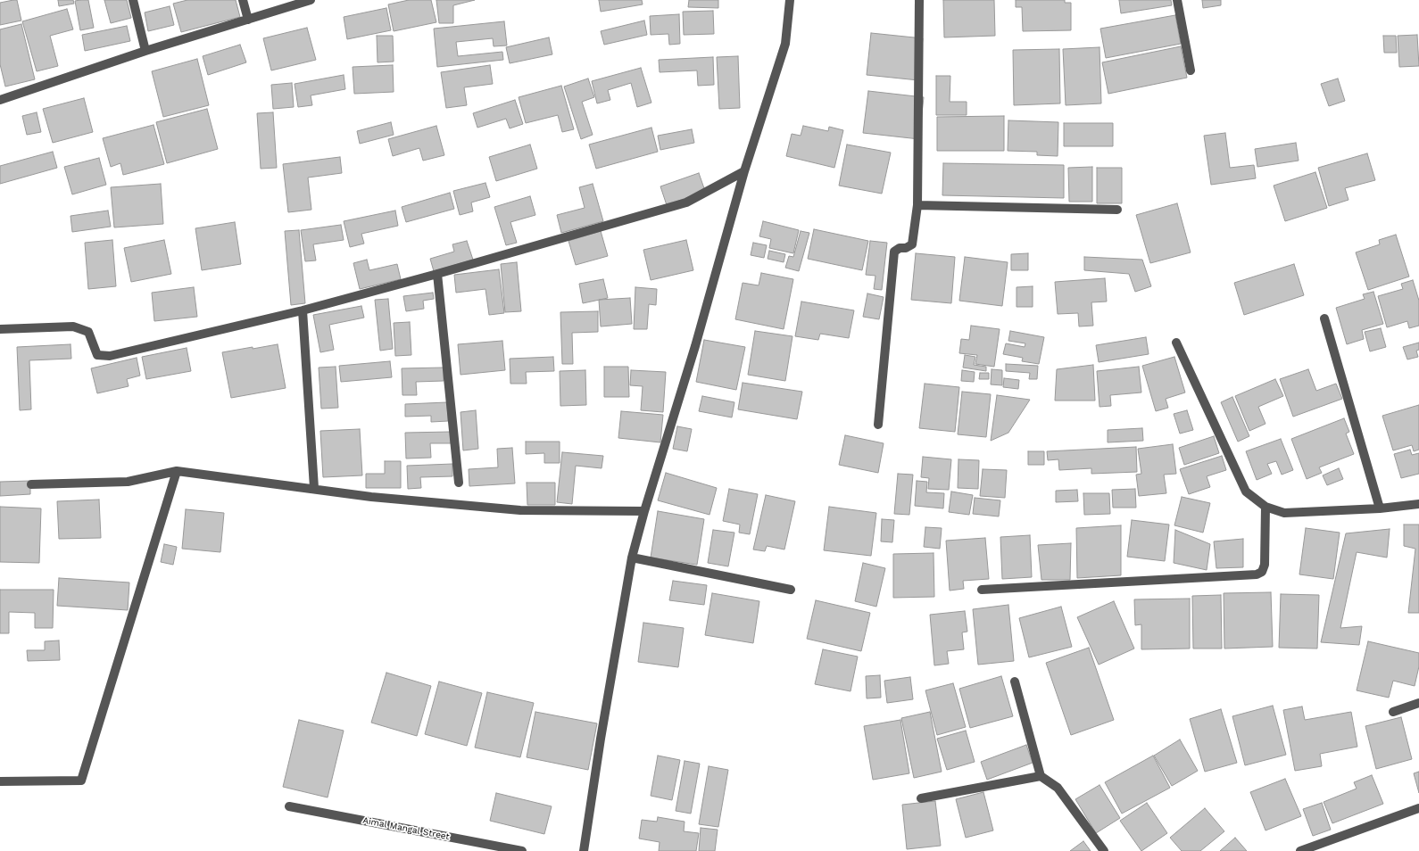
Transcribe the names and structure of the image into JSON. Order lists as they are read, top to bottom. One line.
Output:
{"streets":{"street":["Aimal Mangal Street"]}}
